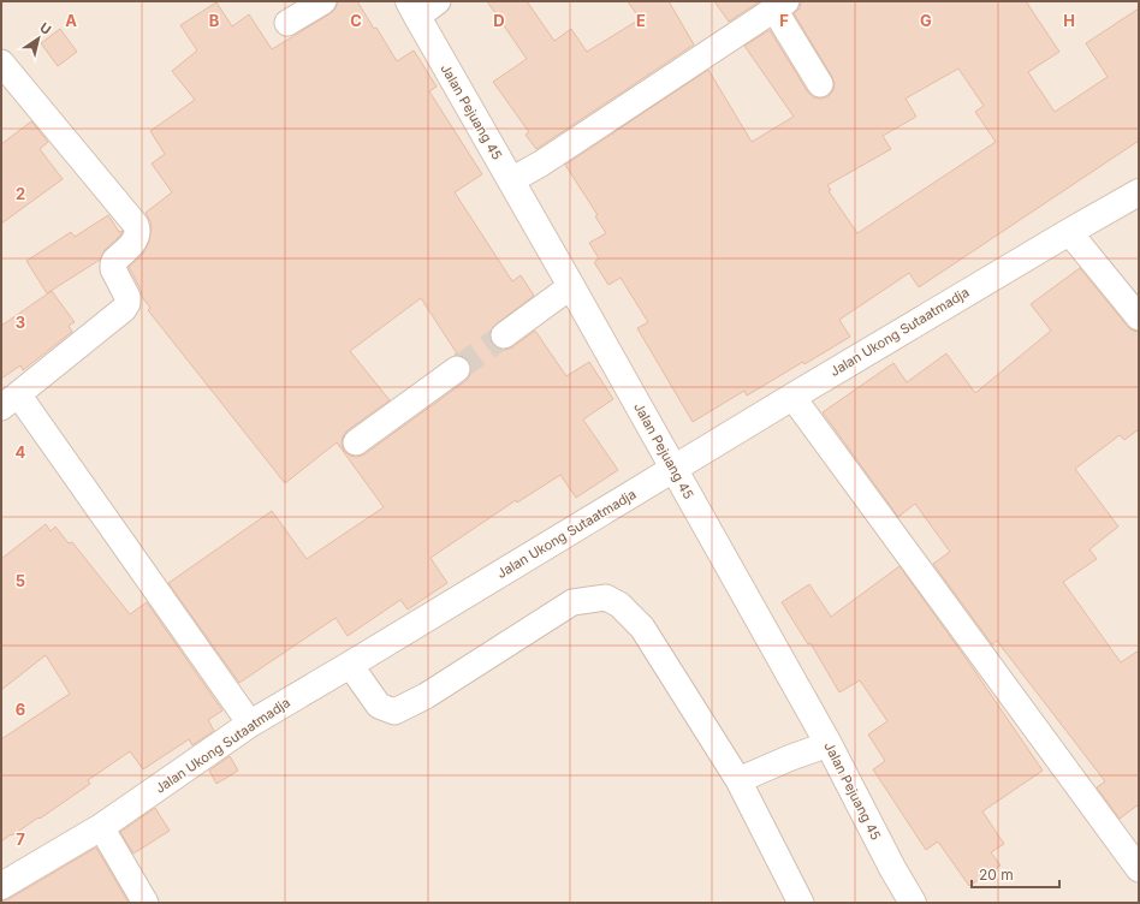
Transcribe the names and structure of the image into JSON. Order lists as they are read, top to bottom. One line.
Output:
{"streets":{"main road":["Jalan Pejuang 45","Jalan Ukong Sutaatmadja"]},"crossings":[["Jalan Pejuang 45","Jalan Ukong Sutaatmadja"]],"scale_bar":"20 m","north":"top right","grid":{"columns":["A","B","C","D","E","F","G","H"],"rows":["2","3","4","5","6","7"]}}
